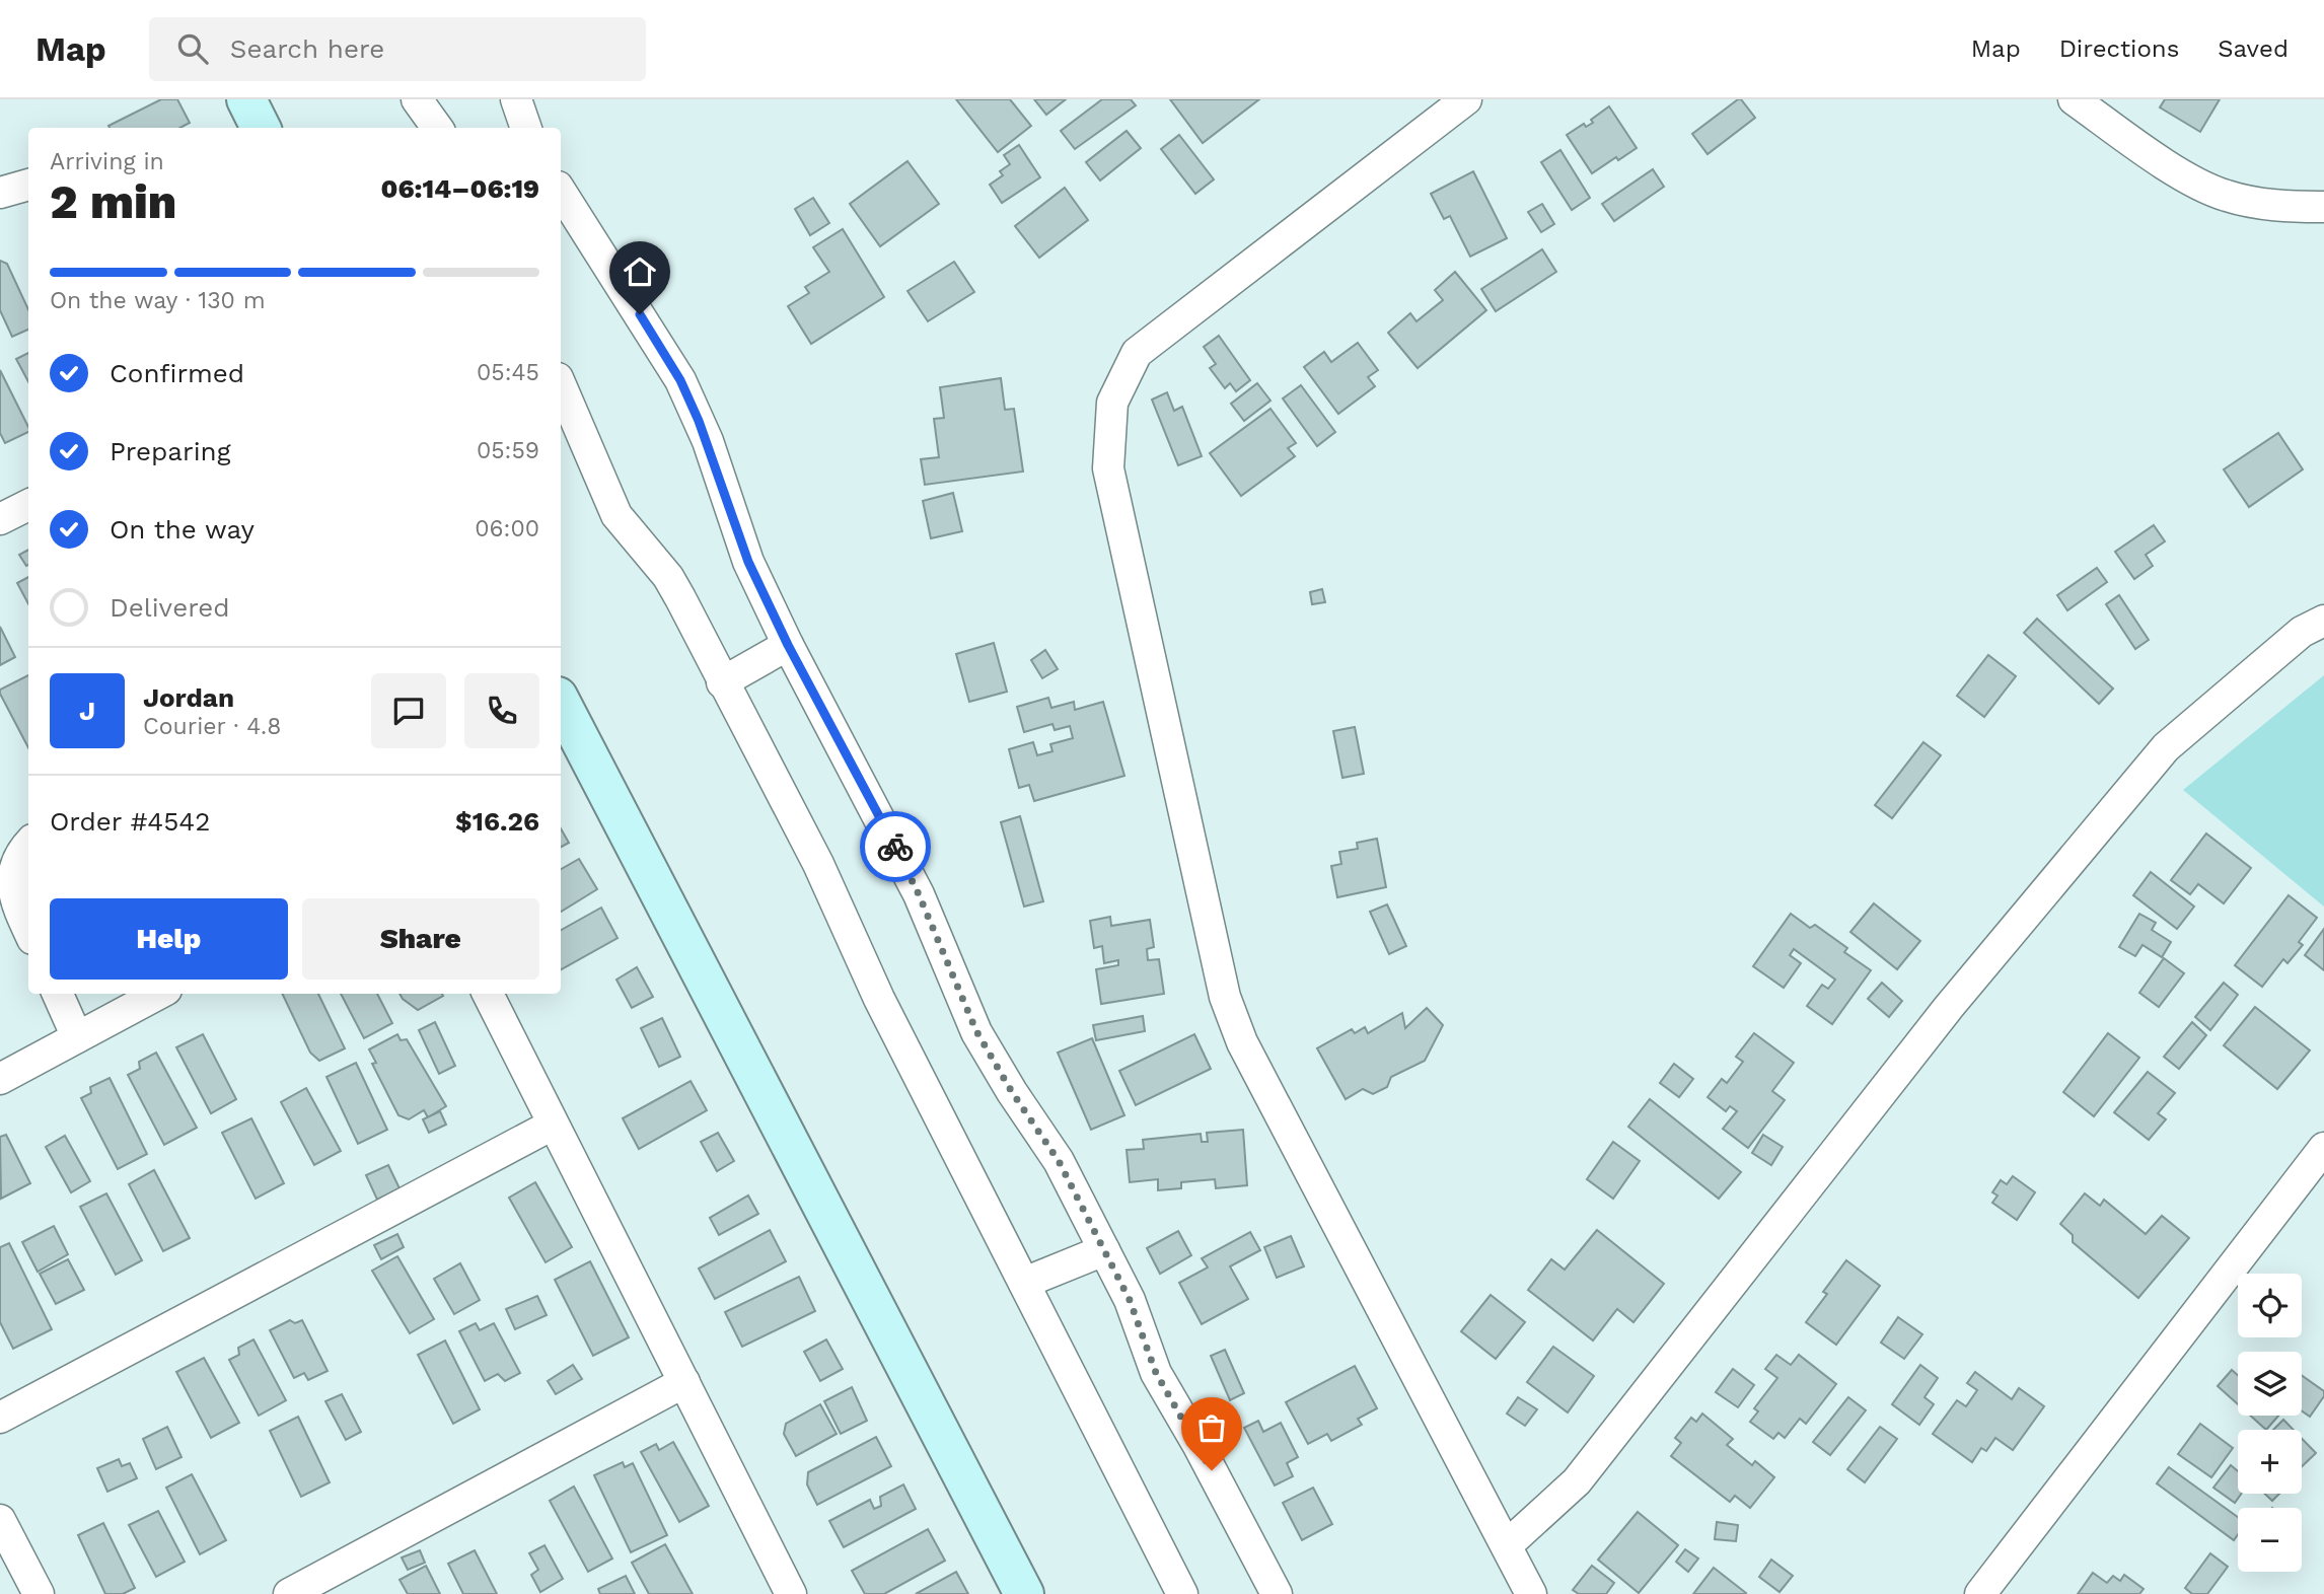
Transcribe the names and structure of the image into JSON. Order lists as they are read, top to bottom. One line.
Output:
{"page":{"header":"Map","search":"Search here","nav":["Map","Directions","Saved"],"heading":["2 min","Arriving in","06:14–06:19"],"panel":["Jordan","Courier · 4.8","Order #4542","$16.26"],"bar":"On the way · 130 m","list":[["Confirmed","05:45"],["Preparing","05:59"],["On the way","06:00"],"Delivered"],"round":"J","buttons":["Help","Share"],"map_buttons":["+","−"]}}
